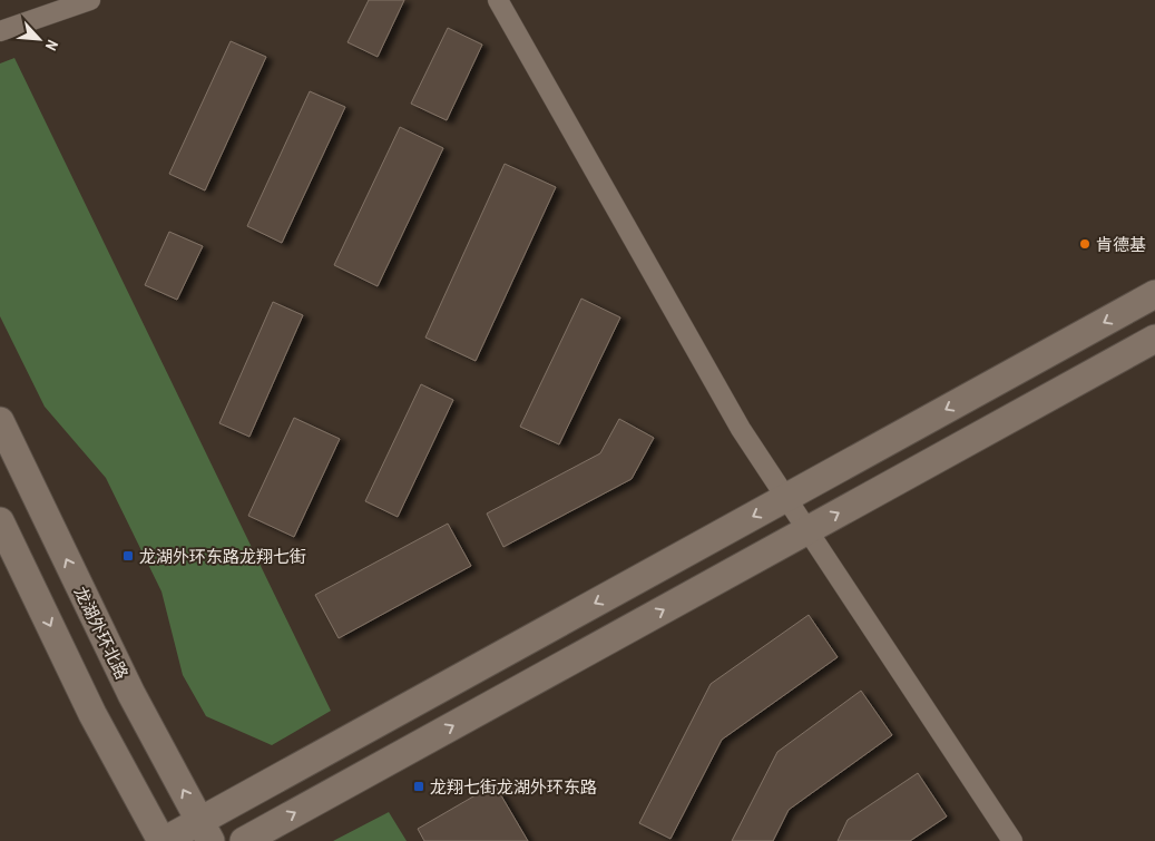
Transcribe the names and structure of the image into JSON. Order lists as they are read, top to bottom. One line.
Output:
{"streets":{"street":["龙湖外环北路"]},"places":{"other":["肯德基"],"transit":["龙湖外环东路龙翔七街","龙翔七街龙湖外环东路"]},"north":"bottom right"}
